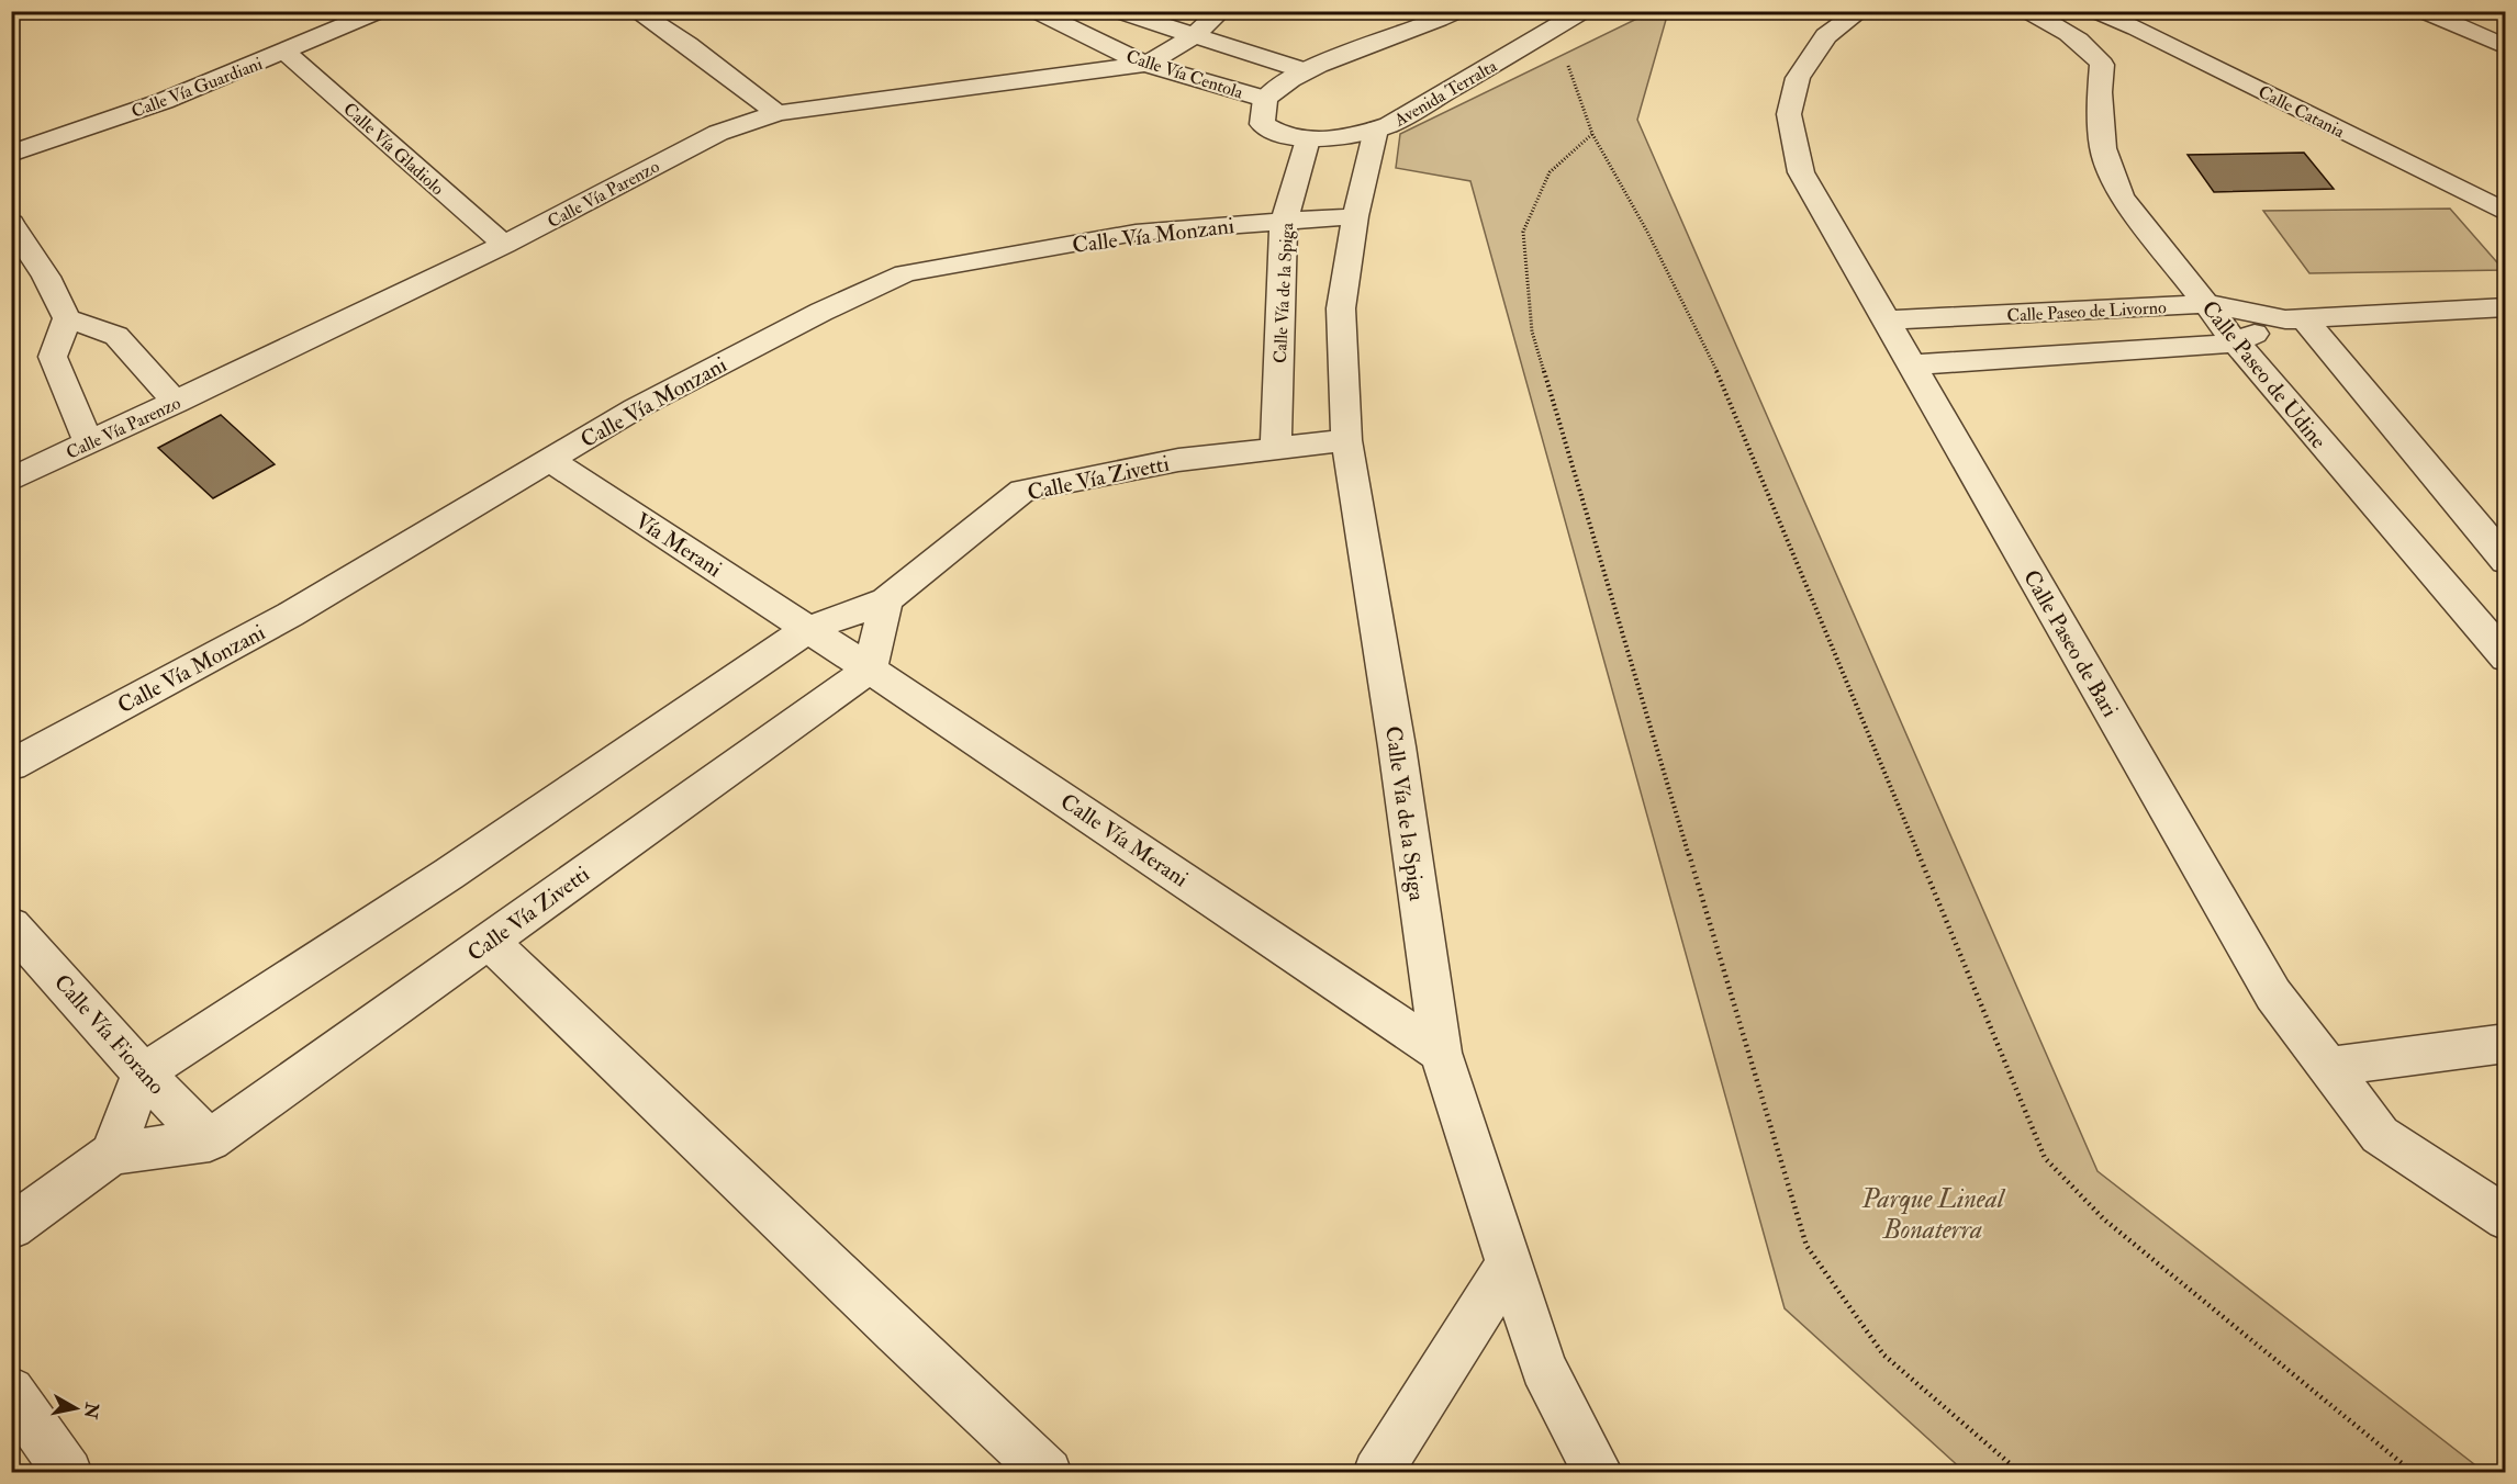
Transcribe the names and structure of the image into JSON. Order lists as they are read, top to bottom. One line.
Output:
{"streets":{"street":["Calle Vía Centola","Calle Vía Guardiani","Avenida Terralta","Calle Catania","Calle Vía Gladiolo","Calle Vía Parenzo","Calle Vía Monzani","Calle Vía de la Spiga","Calle Paseo de Livorno","Calle Paseo de Udine","Calle Vía Zivetti","Vía Merani","Calle Paseo de Bari","Calle Vía Merani","Calle Vía Fiorano"]},"crossings":[["Calle Vía Centola","Avenida Terralta"],["Calle Vía Centola","Calle Vía Parenzo"],["Calle Vía Guardiani","Calle Vía Gladiolo"],["Avenida Terralta","Calle Vía de la Spiga"],["Calle Vía Gladiolo","Calle Vía Parenzo"],["Calle Vía Monzani","Calle Vía de la Spiga"],["Calle Vía Monzani","Vía Merani"],["Calle Vía de la Spiga","Calle Vía Zivetti"],["Calle Vía de la Spiga","Calle Vía Merani"],["Calle Paseo de Livorno","Calle Paseo de Udine"],["Calle Paseo de Livorno","Calle Paseo de Bari"],["Calle Vía Zivetti","Vía Merani"],["Calle Vía Zivetti","Calle Vía Merani"],["Calle Vía Zivetti","Calle Vía Fiorano"],["Vía Merani","Calle Vía Merani"]],"parks":["Parque Lineal Bonaterra"],"north":"right"}
